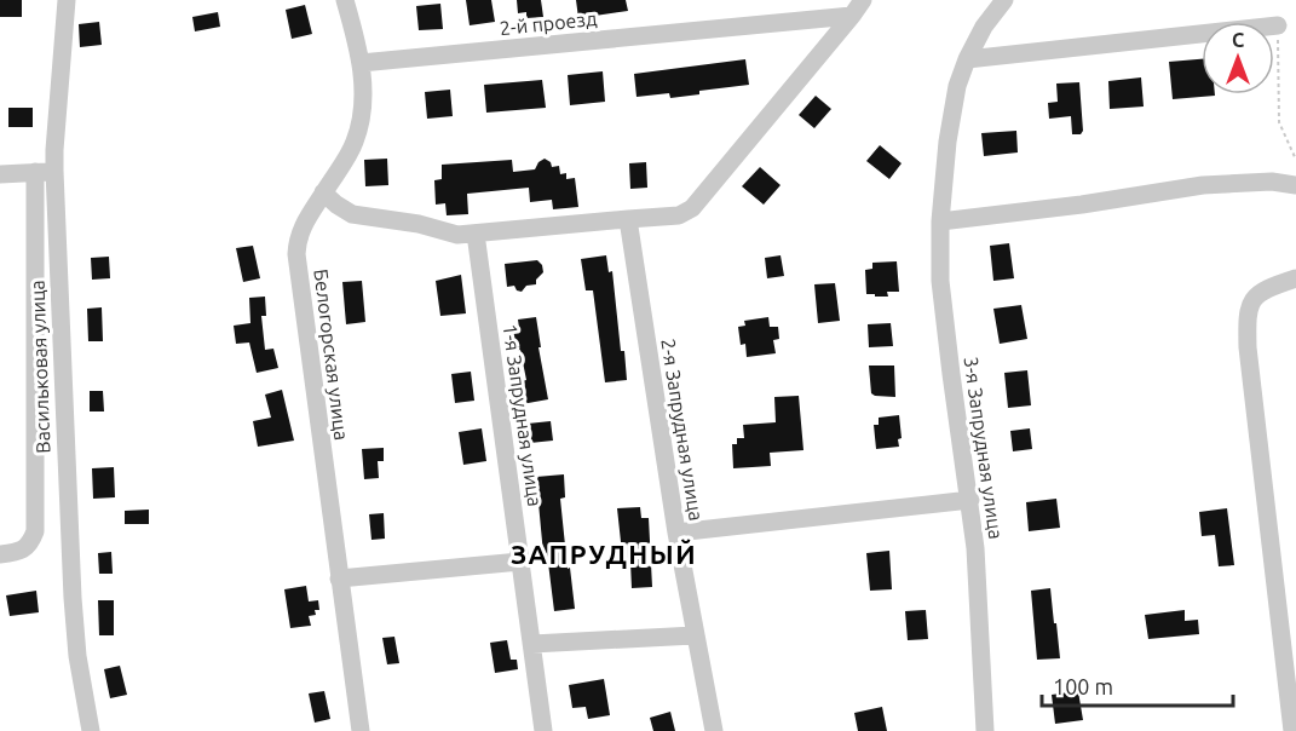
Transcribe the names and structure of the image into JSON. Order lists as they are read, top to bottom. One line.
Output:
{"streets":{"street":["2-й проезд","Белогорская улица","Васильковая улица","1-я Запрудная улица","2-я Запрудная улица","3-я Запрудная улица"]},"crossings":[["2-й проезд","Белогорская улица"]],"districts":["ЗАПРУДНЫЙ"],"scale_bar":"100 m","north":"top"}
